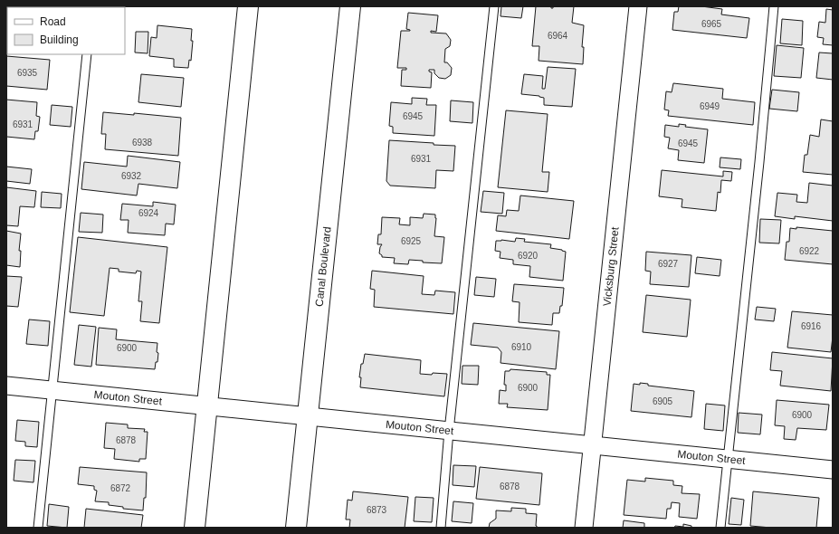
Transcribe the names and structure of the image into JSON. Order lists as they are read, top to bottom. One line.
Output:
{"streets":{"main road":["Canal Boulevard"],"street":["Vicksburg Street","Mouton Street"]},"crossings":[["Canal Boulevard","Mouton Street"],["Vicksburg Street","Mouton Street"]],"house_numbers":["6965","6964","6935","6949","6945","6931","6938","6945","6931","6932","6924","6925","6922","6920","6927","6916","6910","6900","6900","6905","6900","6878","6878","6872","6873"],"legend":["Road","Building"]}
